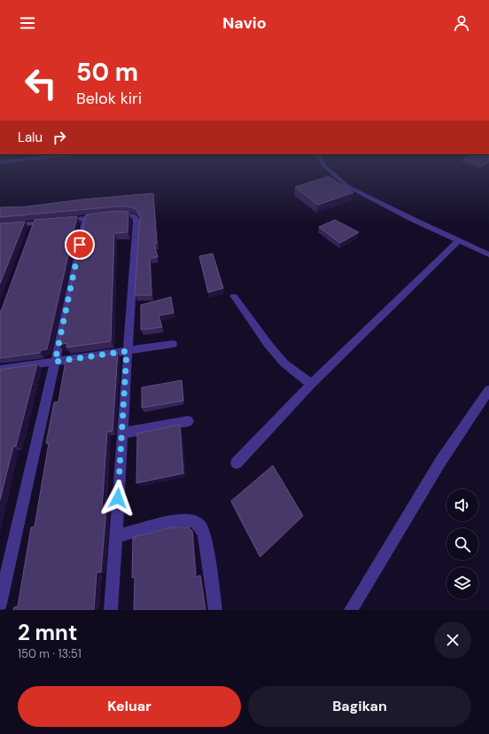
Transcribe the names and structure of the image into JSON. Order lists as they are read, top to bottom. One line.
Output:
{"page":{"header":"Navio","turn":["50 m","Belok kiri"],"then":"Lalu","heading":["2 mnt","150 m · 13:51"],"buttons":["Keluar","Bagikan"]}}
